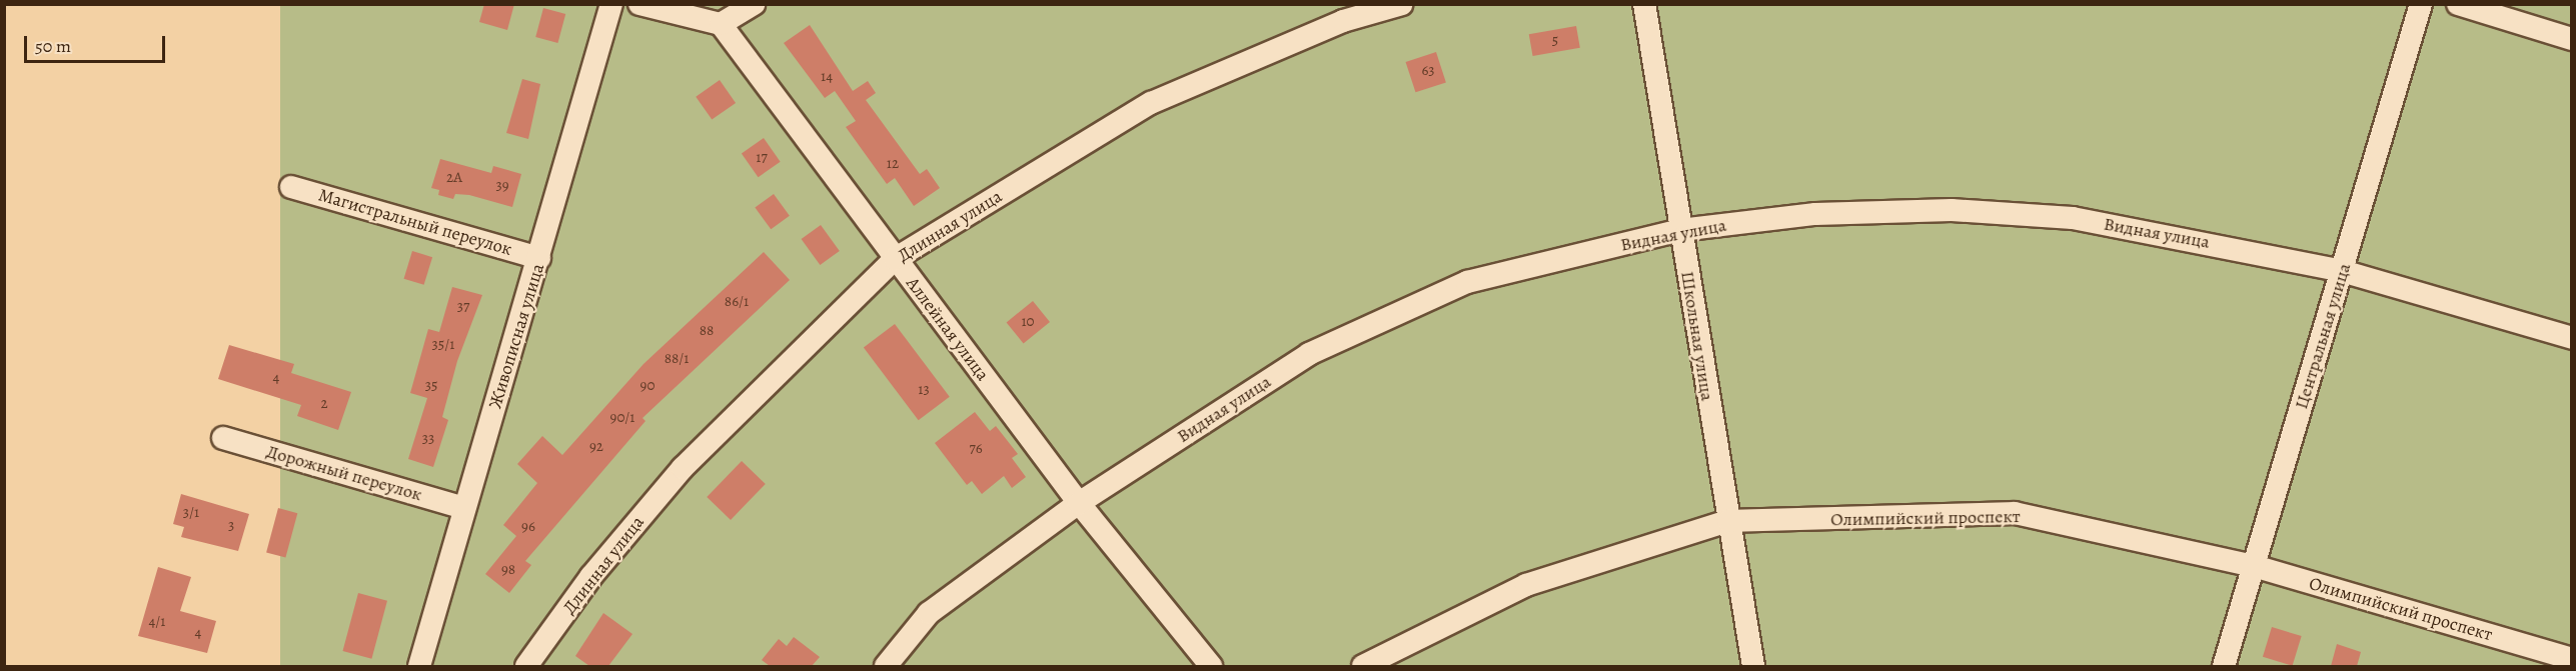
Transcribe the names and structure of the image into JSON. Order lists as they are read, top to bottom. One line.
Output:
{"streets":{"street":["Магистральный переулок","Длинная улица","Видная улица","Аллейная улица","Живописная улица","Школьная улица","Центральная улица","Дорожный переулок","Олимпийский проспект"]},"crossings":[["Магистральный переулок","Живописная улица"],["Длинная улица","Аллейная улица"],["Видная улица","Аллейная улица"],["Видная улица","Школьная улица"],["Видная улица","Центральная улица"],["Живописная улица","Дорожный переулок"],["Школьная улица","Олимпийский проспект"],["Центральная улица","Олимпийский проспект"]],"house_numbers":["5","63","14","17","12","2А","39","86/1","37","10","88","35/1","88/1","4","35","90","13","2","90/1","33","92","76","3/1","3","96","98","4/1","4"],"scale_bar":"50 m"}
